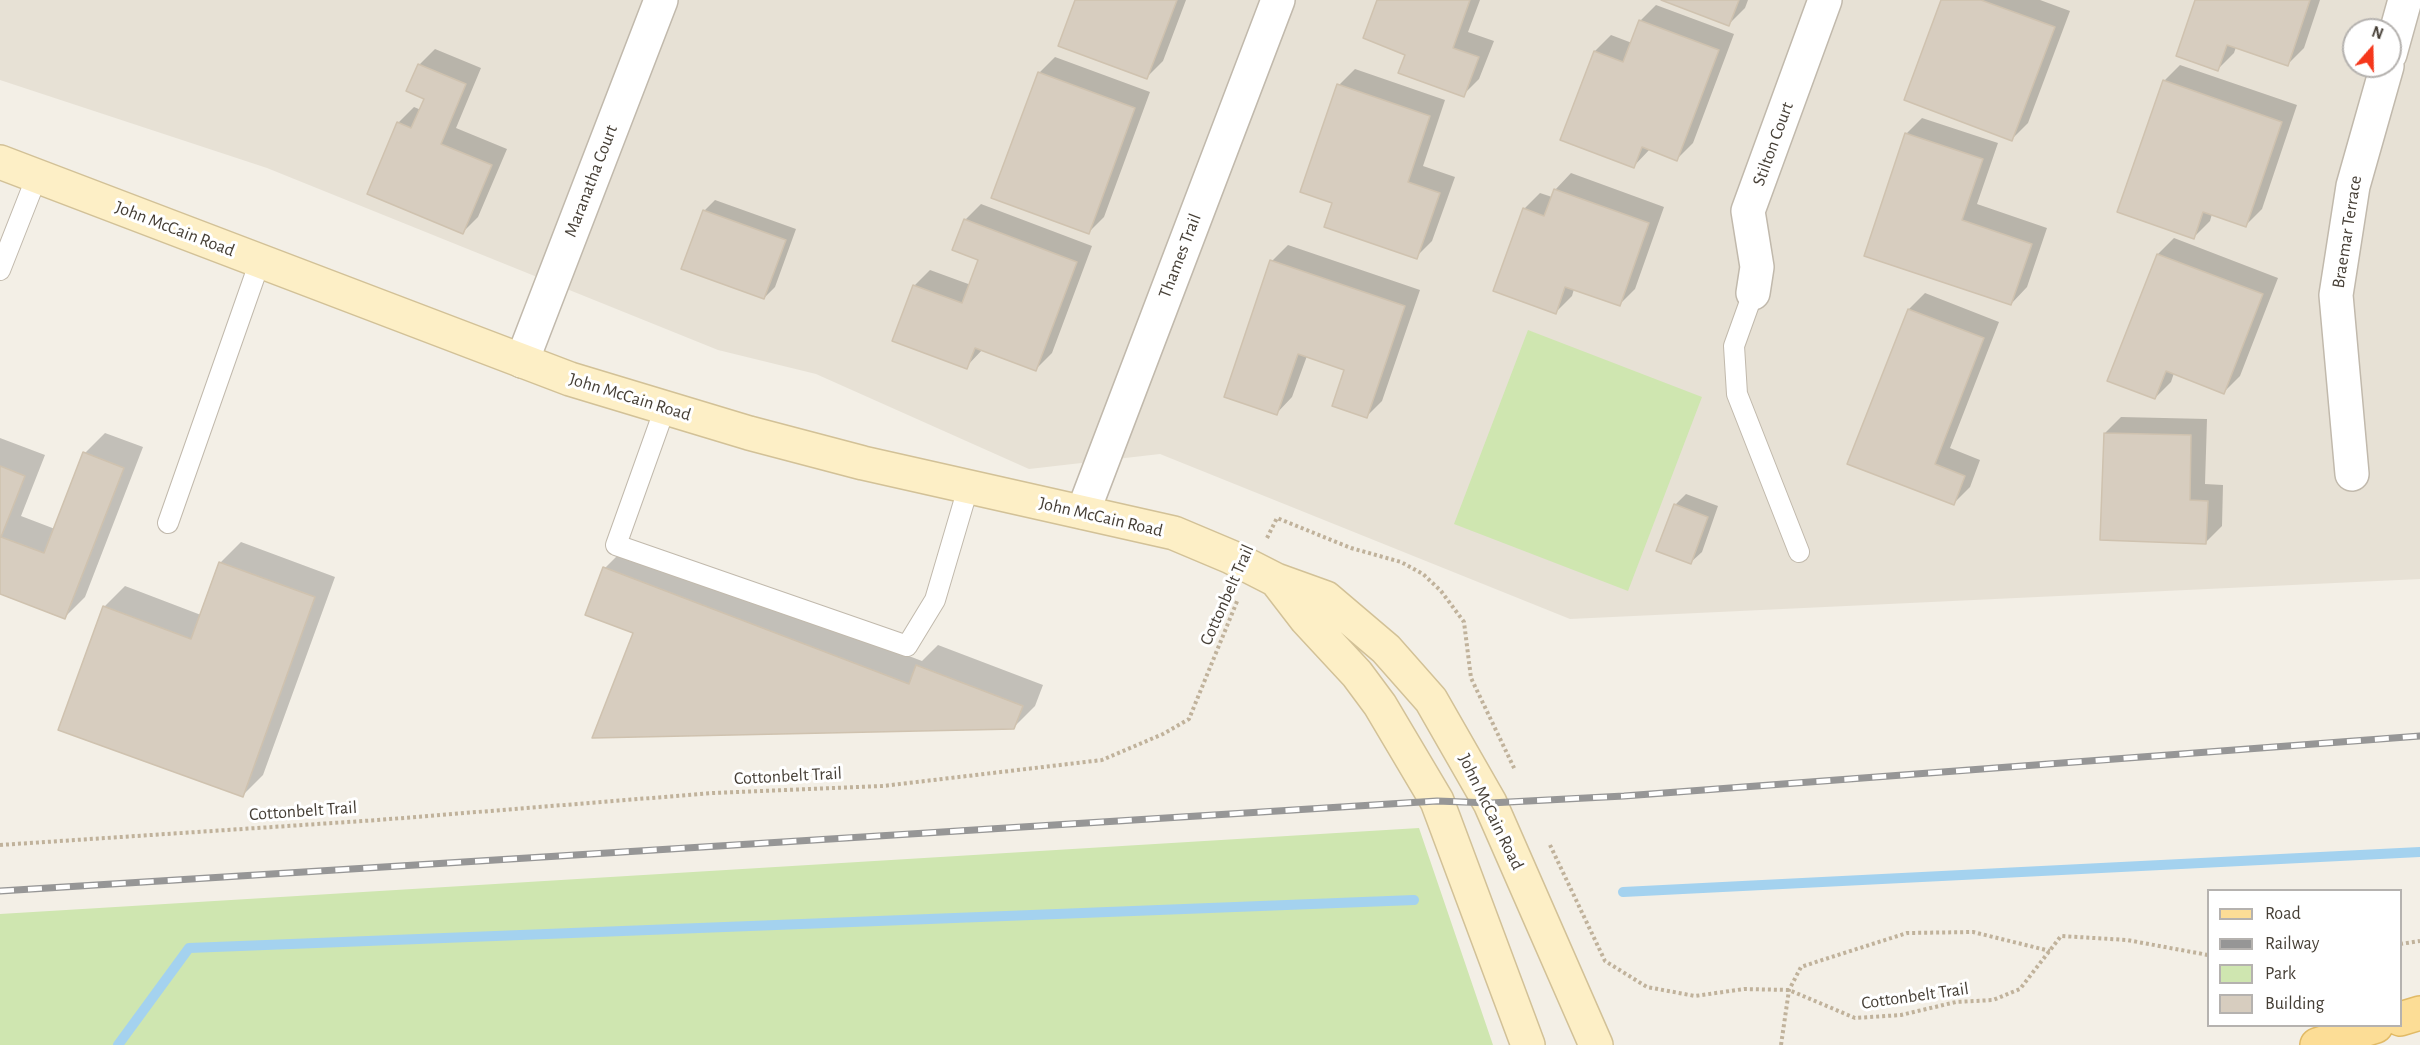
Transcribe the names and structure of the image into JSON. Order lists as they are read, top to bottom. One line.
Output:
{"streets":{"main road":["John McCain Road"],"street":["Stilton Court","Maranatha Court","Braemar Terrace","Thames Trail"],"path":["Cottonbelt Trail"]},"crossings":[["Maranatha Court","John McCain Road"],["John McCain Road","Thames Trail"],["John McCain Road","Cottonbelt Trail"]],"legend":["Road","Railway","Park","Building"],"north":"top"}
